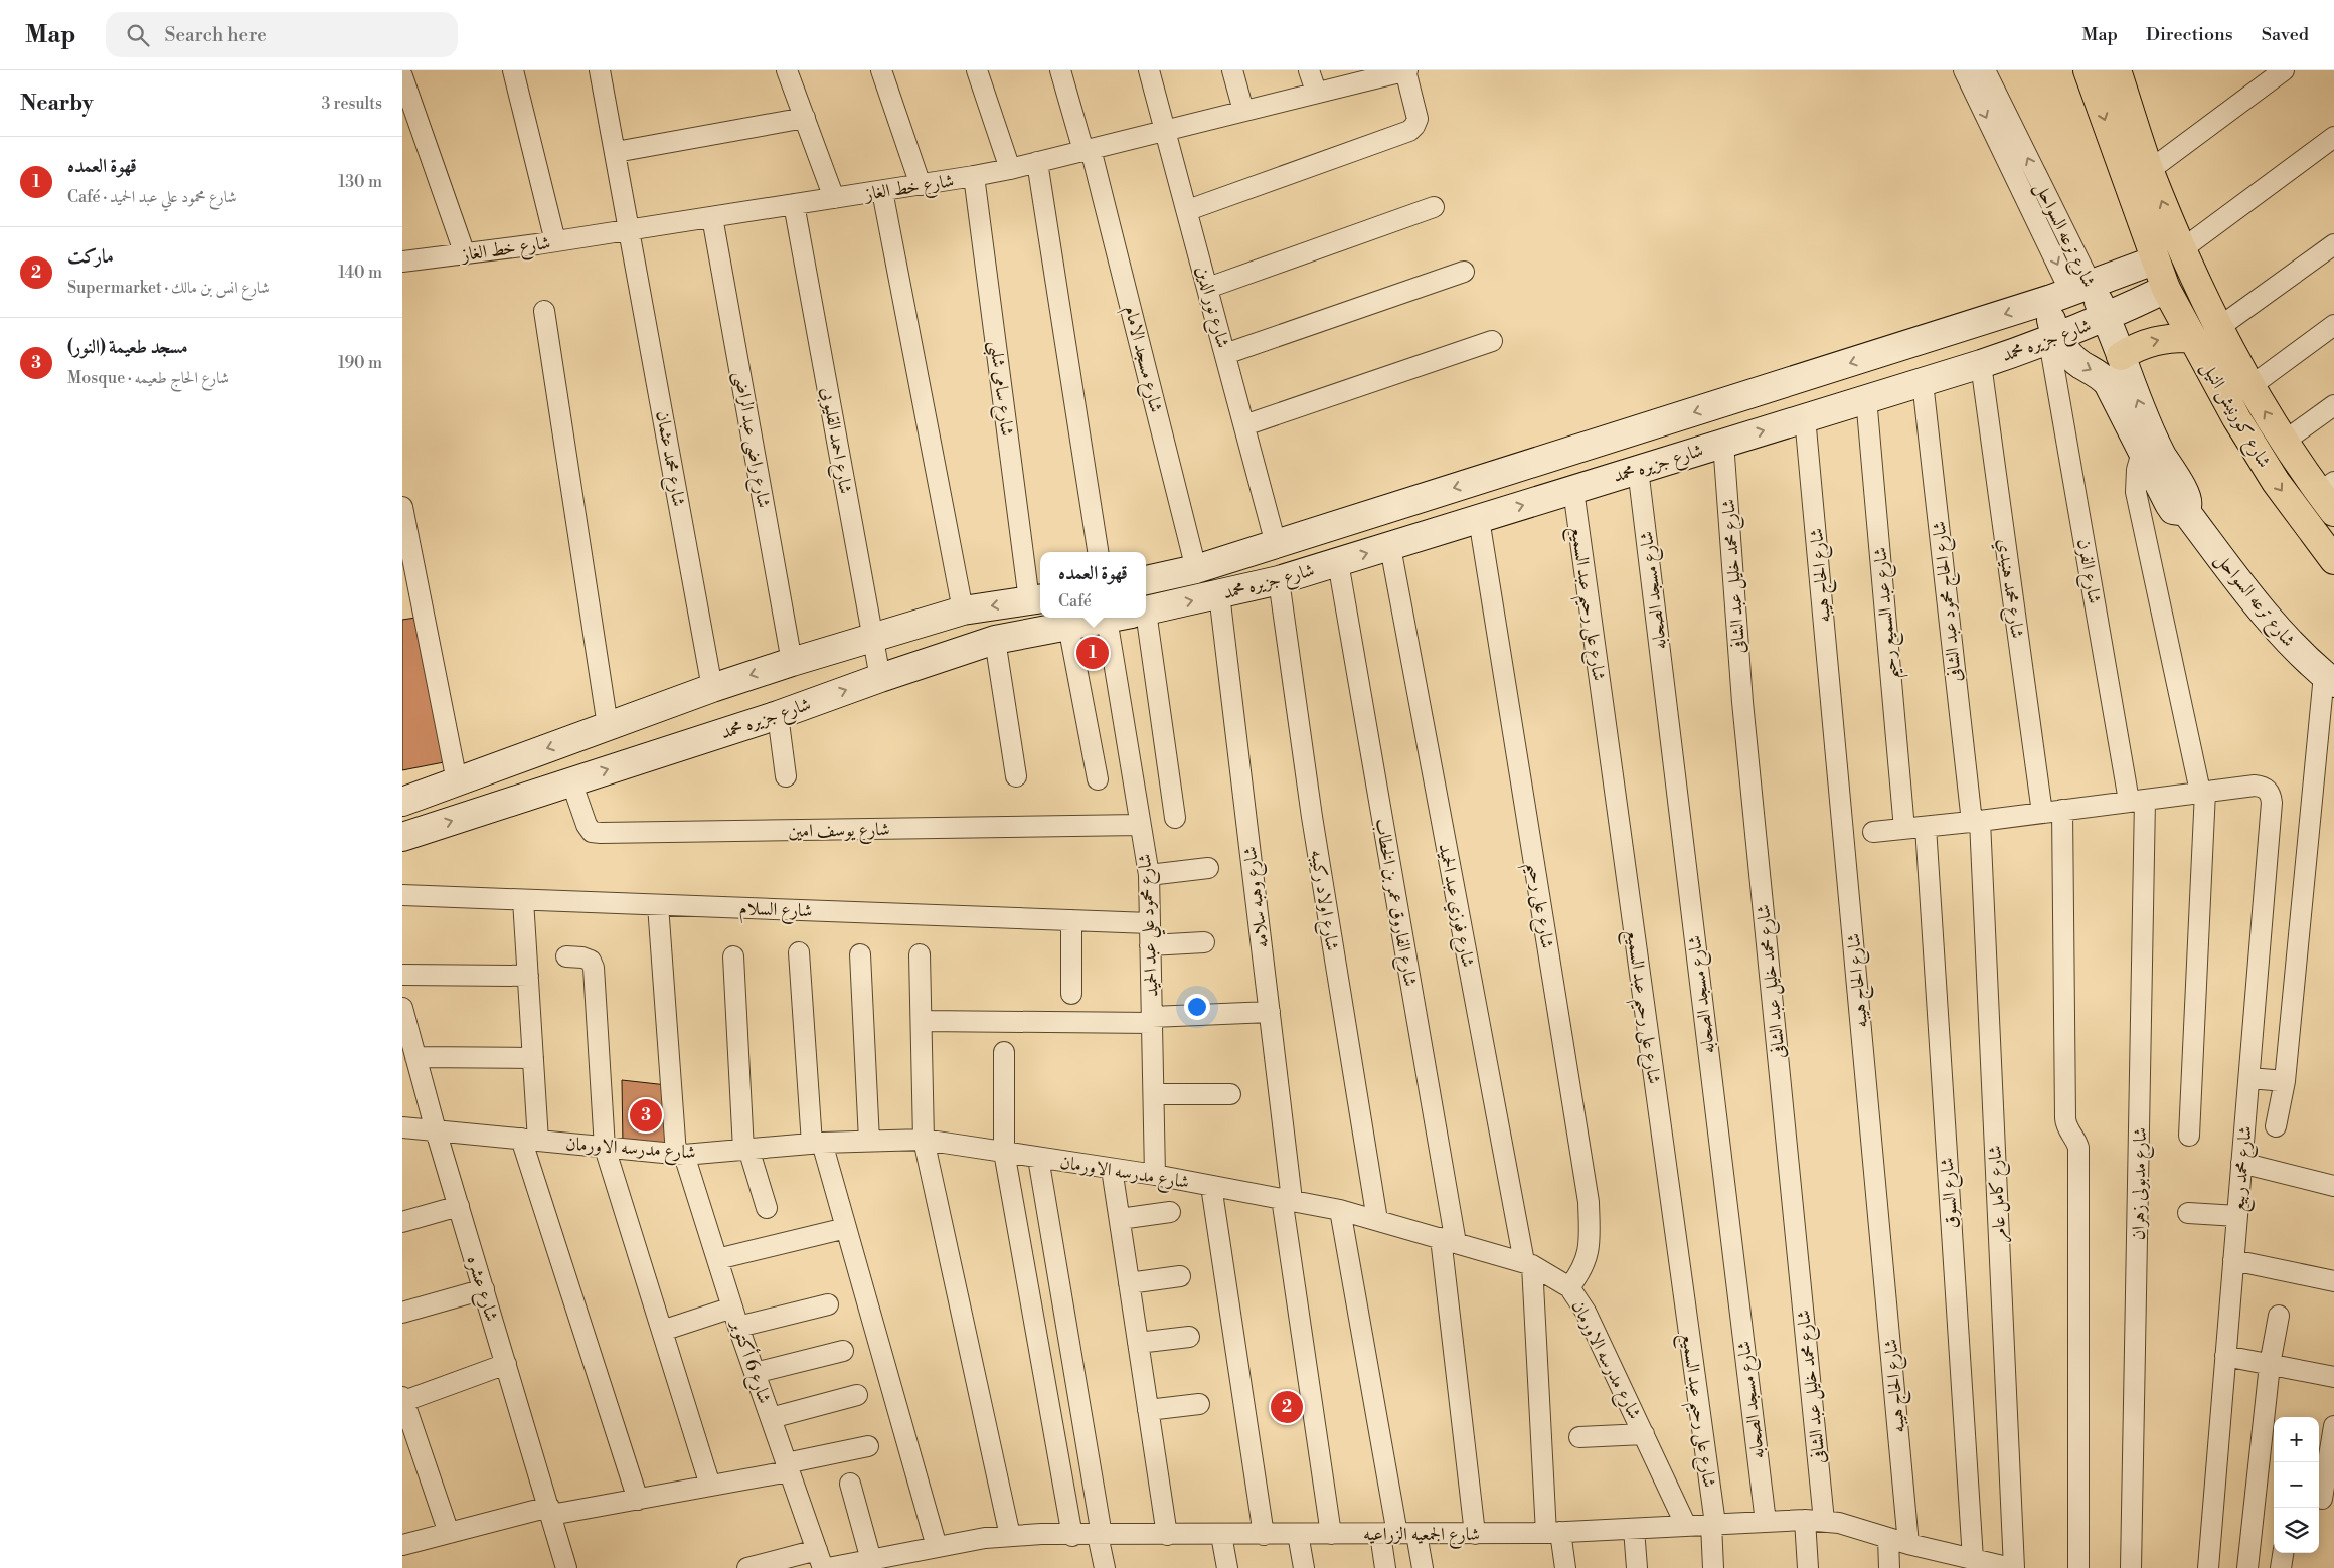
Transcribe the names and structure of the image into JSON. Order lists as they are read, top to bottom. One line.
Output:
{"streets":{"main road":["شارع ترعه السواحل","شارع جزيره محمد","شارع كورنيش النيل"],"street":["شارع خط الغاز","شارع نور الدين","شارع مسجد الامام","شارع سامى شلبى","شارع راضى عبد الراضى","شارع احمد القليوبى","شارع محمد عثمان","شارع الفرن","شارع الحاج هيبه","شارع محمد خليل عبد الشافى","شارع محمد هنيدي","شارع مسجد الصحابه","شارع الحاج محمود عبد الشافى","شارع على رحيم عبد السميع","شارع عبد السميع رحيم","شارع يوسف امين","شارع وهبه سلامه","شارع اولاد ركيبه","شارع الفاروق عمر بن الخطاب","شارع فوزي عبد الحميد","شارع على رحيم","شارع السلام","شارع محمود علي عبد الحميد","شارع مدرسه الاورمان","شارع محمد ربيع","شارع مدبولى زهران","شارع السوق","شارع كامل عامر","شارع عشره","شارع 6 أكتوبر","شارع الجمعيه الزراعيه"]},"crossings":[["شارع خط الغاز","شارع نور الدين"],["شارع خط الغاز","شارع مسجد الامام"],["شارع خط الغاز","شارع سامى شلبى"],["شارع خط الغاز","شارع راضى عبد الراضى"],["شارع خط الغاز","شارع احمد القليوبى"],["شارع خط الغاز","شارع محمد عثمان"],["شارع ترعه السواحل","شارع جزيره محمد"],["شارع ترعه السواحل","شارع الفرن"],["شارع ترعه السواحل","شارع محمد ربيع"],["شارع نور الدين","شارع جزيره محمد"],["شارع جزيره محمد","شارع مسجد الامام"],["شارع جزيره محمد","شارع كورنيش النيل"],["شارع جزيره محمد","شارع احمد القليوبى"],["شارع جزيره محمد","شارع الفرن"],["شارع جزيره محمد","شارع الحاج هيبه"],["شارع جزيره محمد","شارع محمد خليل عبد الشافى"],["شارع جزيره محمد","شارع محمد هنيدي"],["شارع جزيره محمد","شارع مسجد الصحابه"],["شارع جزيره محمد","شارع الحاج محمود عبد الشافى"],["شارع جزيره محمد","شارع على رحيم عبد السميع"],["شارع جزيره محمد","شارع عبد السميع رحيم"],["شارع جزيره محمد","شارع يوسف امين"],["شارع جزيره محمد","شارع وهبه سلامه"],["شارع جزيره محمد","شارع اولاد ركيبه"],["شارع جزيره محمد","شارع الفاروق عمر بن الخطاب"],["شارع جزيره محمد","شارع فوزي عبد الحميد"],["شارع جزيره محمد","شارع على رحيم"],["شارع الفرن","شارع مدبولى زهران"],["شارع الحاج هيبه","شارع الجمعيه الزراعيه"],["شارع محمد خليل عبد الشافى","شارع الجمعيه الزراعيه"],["شارع مسجد الصحابه","شارع الجمعيه الزراعيه"],["شارع الحاج محمود عبد الشافى","شارع كامل عامر"],["شارع على رحيم عبد السميع","شارع الجمعيه الزراعيه"],["شارع يوسف امين","شارع محمود علي عبد الحميد"],["شارع وهبه سلامه","شارع مدرسه الاورمان"],["شارع وهبه سلامه","شارع الجمعيه الزراعيه"],["شارع اولاد ركيبه","شارع مدرسه الاورمان"],["شارع الفاروق عمر بن الخطاب","شارع مدرسه الاورمان"],["شارع الفاروق عمر بن الخطاب","شارع الجمعيه الزراعيه"],["شارع فوزي عبد الحميد","شارع مدرسه الاورمان"],["شارع فوزي عبد الحميد","شارع الجمعيه الزراعيه"],["شارع على رحيم","شارع مدرسه الاورمان"],["شارع السلام","شارع محمود علي عبد الحميد"],["شارع السلام","شارع 6 أكتوبر"],["شارع محمود علي عبد الحميد","شارع مدرسه الاورمان"],["شارع مدرسه الاورمان","شارع عشره"],["شارع مدرسه الاورمان","شارع 6 أكتوبر"],["شارع مدرسه الاورمان","شارع الجمعيه الزراعيه"],["شارع السوق","شارع الجمعيه الزراعيه"],["شارع كامل عامر","شارع الجمعيه الزراعيه"]],"page":{"header":"Map","search":"Search here","nav":["Map","Directions","Saved"],"heading":["Nearby","3 results"],"list":[{"mark":"1","name":"قهوة العمده","note":"Café · شارع محمود علي عبد الحميد","value":"130 m"},{"mark":"2","name":"ماركت","note":"Supermarket · شارع انس بن مالك","value":"140 m"},{"mark":"3","name":"مسجد طعيمة (النور)","note":"Mosque · شارع الحاج طعيمه","value":"190 m"}],"popup":["قهوة العمده","Café"],"pins":["1","3","2"],"map_buttons":["+","−"]}}
